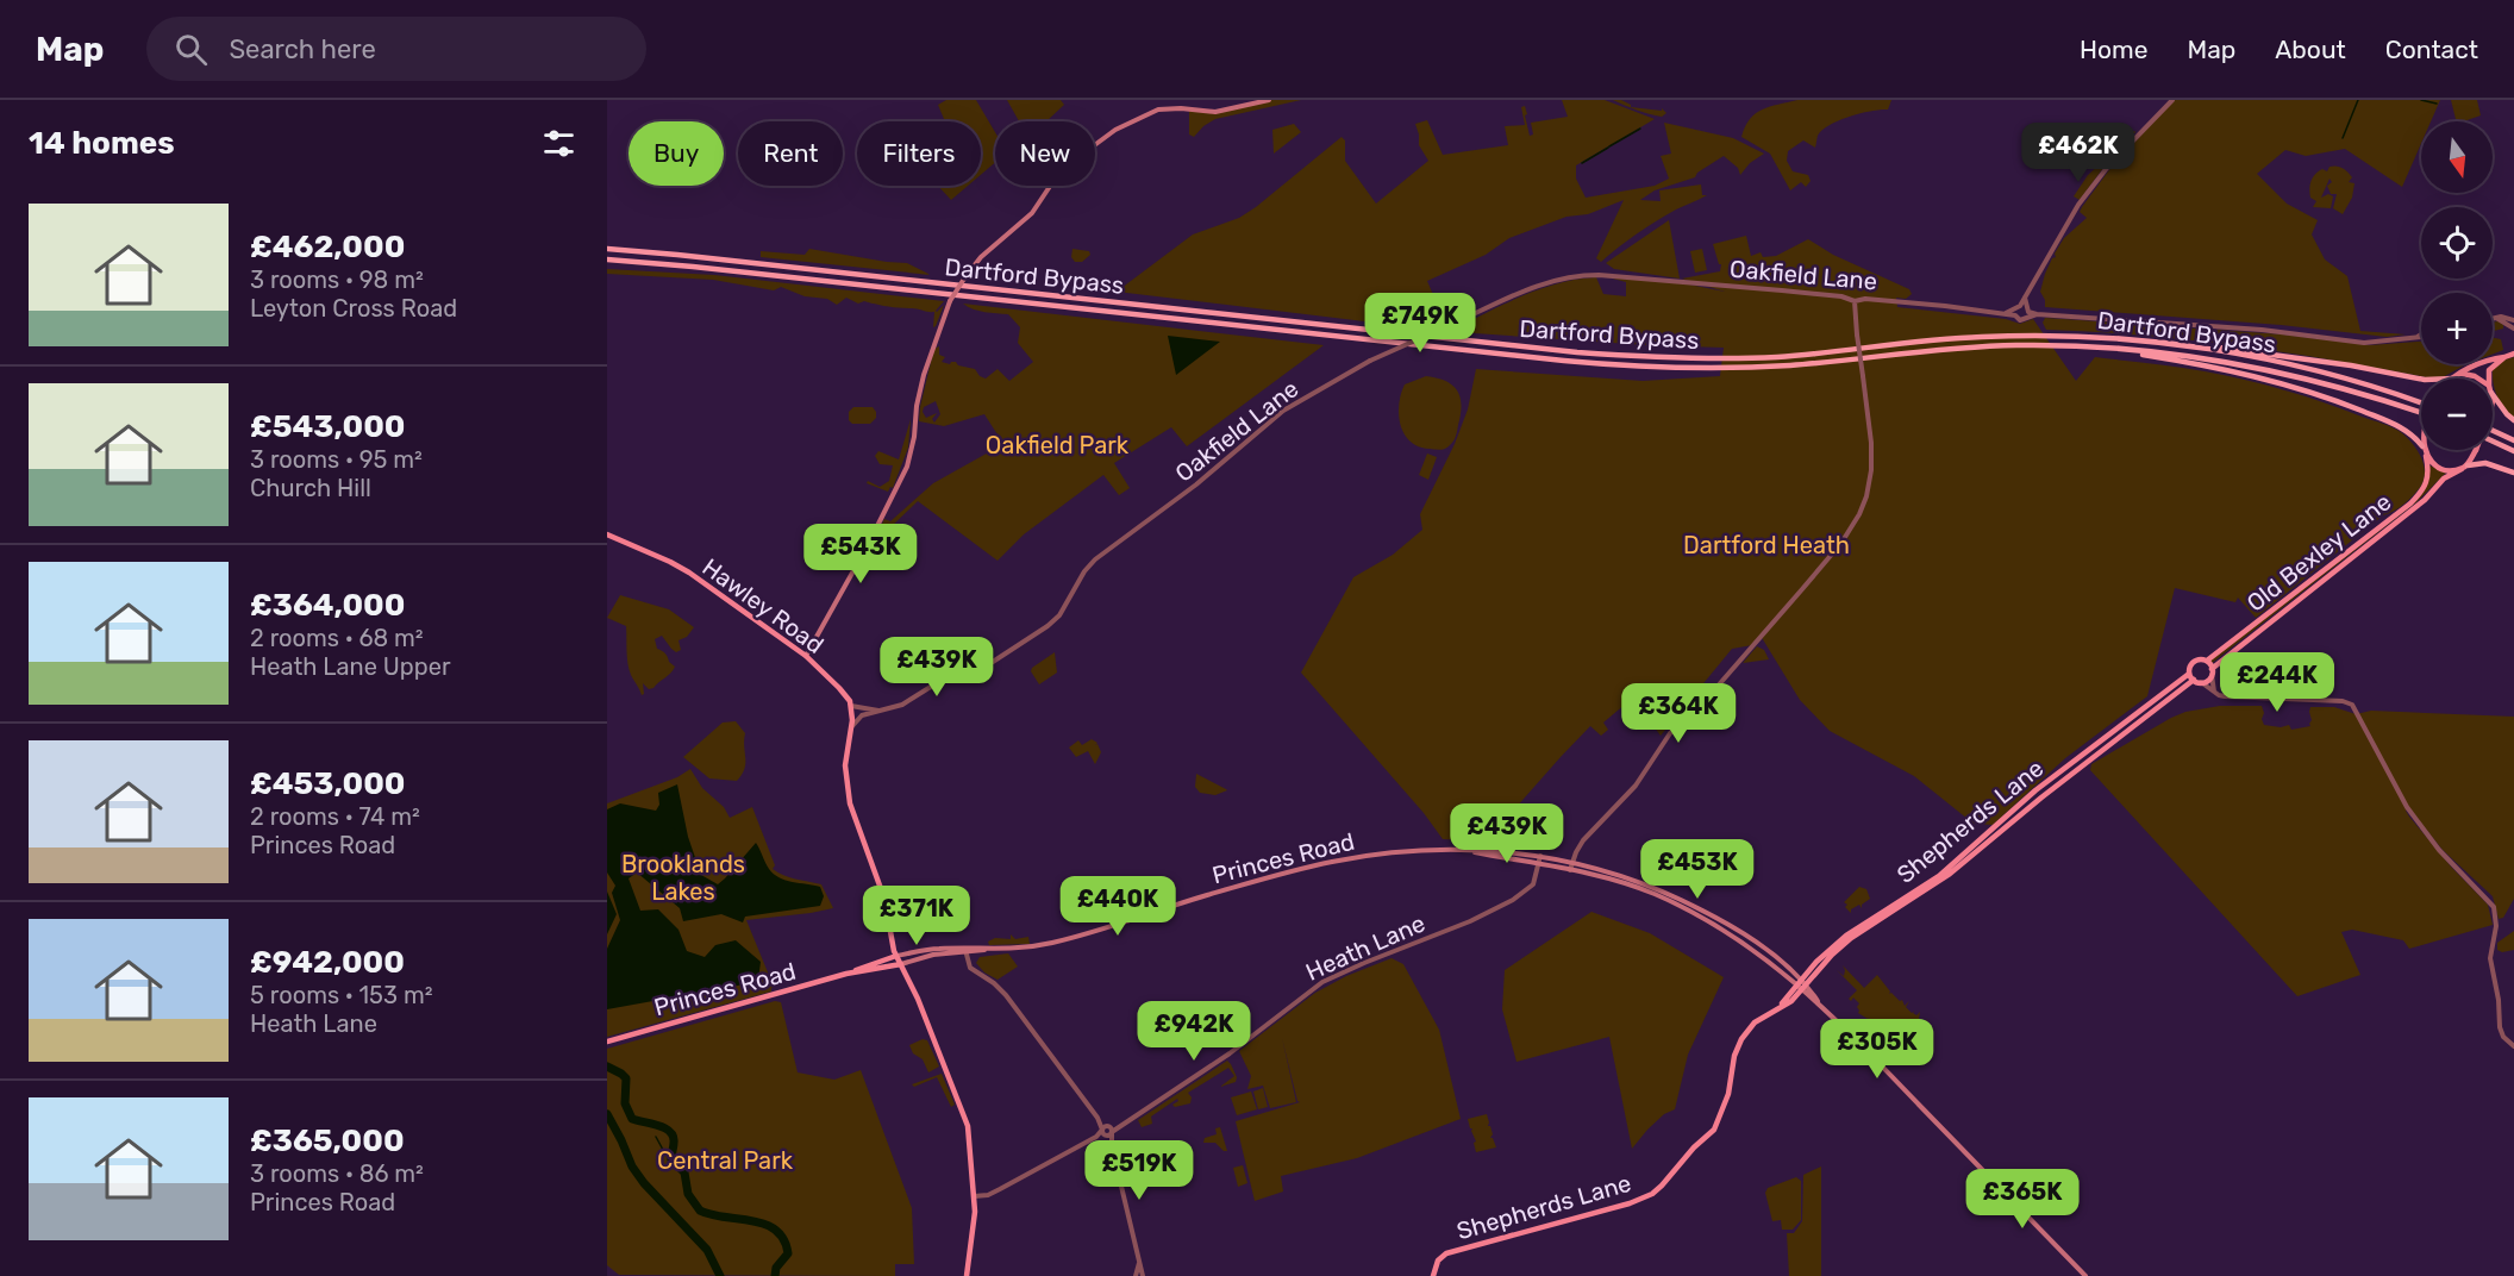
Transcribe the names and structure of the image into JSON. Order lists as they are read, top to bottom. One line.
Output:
{"streets":{"highway":["Dartford Bypass"],"main road":["Old Bexley Lane","Hawley Road","Shepherds Lane","Princes Road"],"street":["Oakfield Lane","Heath Lane"]},"crossings":[["Old Bexley Lane","Shepherds Lane"],["Shepherds Lane","Princes Road"],["Princes Road","Heath Lane"]],"parks":["Oakfield Park","Dartford Heath","Brooklands Lakes","Central Park"],"north":"bottom","page":{"header":"Map","search":"Search here","nav":["Home","Map","About","Contact"],"heading":"14 homes","map_buttons":["+","−"],"chip":["Buy","Rent","Filters","New"],"price":["£462K","£749K","£543K","£439K","£244K","£364K","£439K","£453K","£440K","£371K","£942K","£305K","£519K","£365K"],"list":[{"name":"£462,000","note":"3 rooms · 98 m² · Leyton Cross Road"},{"name":"£543,000","note":"3 rooms · 95 m² · Church Hill"},{"name":"£364,000","note":"2 rooms · 68 m² · Heath Lane Upper"},{"name":"£453,000","note":"2 rooms · 74 m² · Princes Road"},{"name":"£942,000","note":"5 rooms · 153 m² · Heath Lane"},{"name":"£365,000","note":"3 rooms · 86 m² · Princes Road"}]}}
